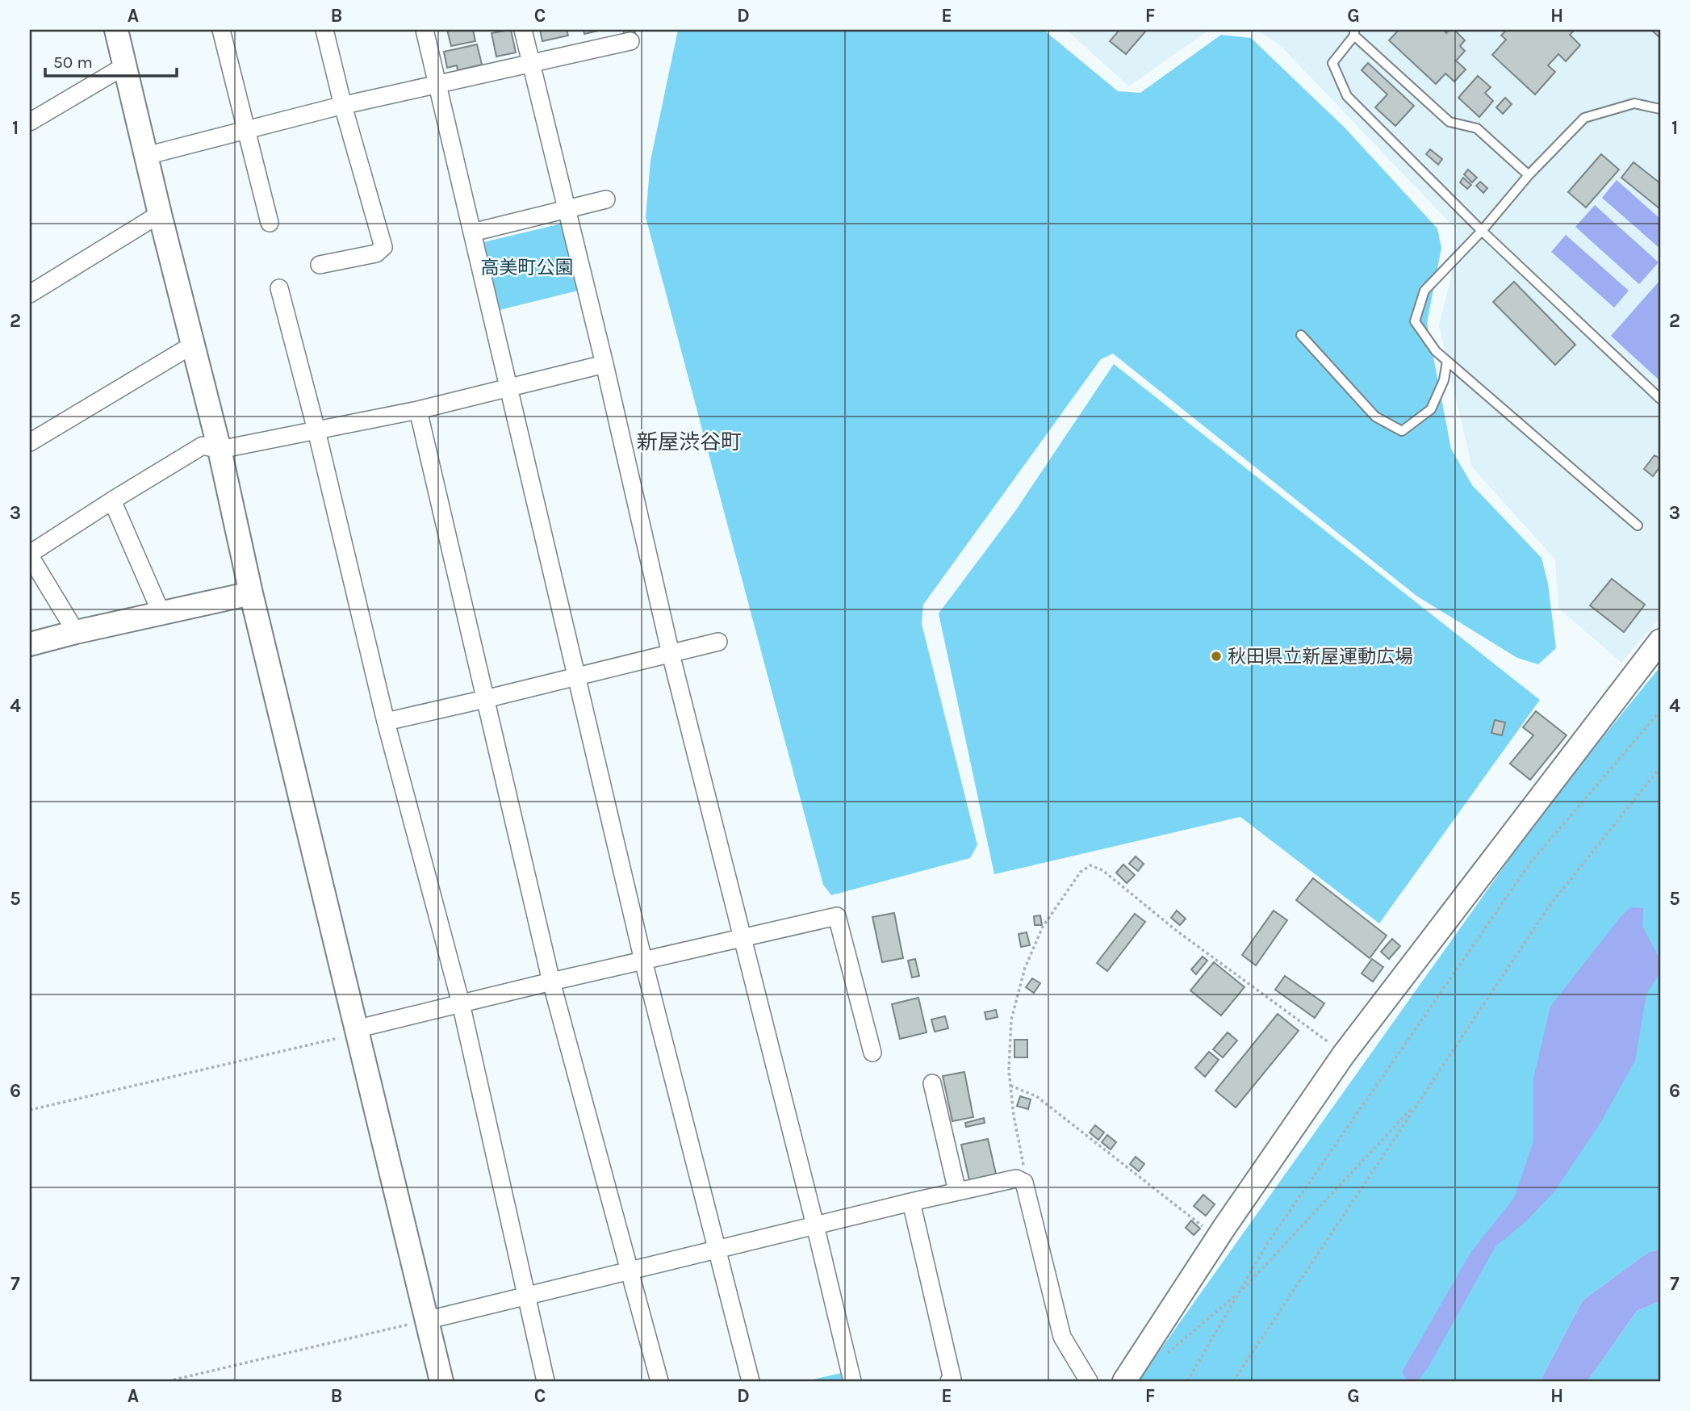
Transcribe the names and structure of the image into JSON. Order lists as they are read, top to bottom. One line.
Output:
{"districts":["新屋渋谷町"],"parks":["高美町公園"],"places":["秋田県立新屋運動広場"],"scale_bar":"50 m","grid":{"columns":["A","B","C","D","E","F","G","H"],"rows":["1","2","3","4","5","6","7"]}}
